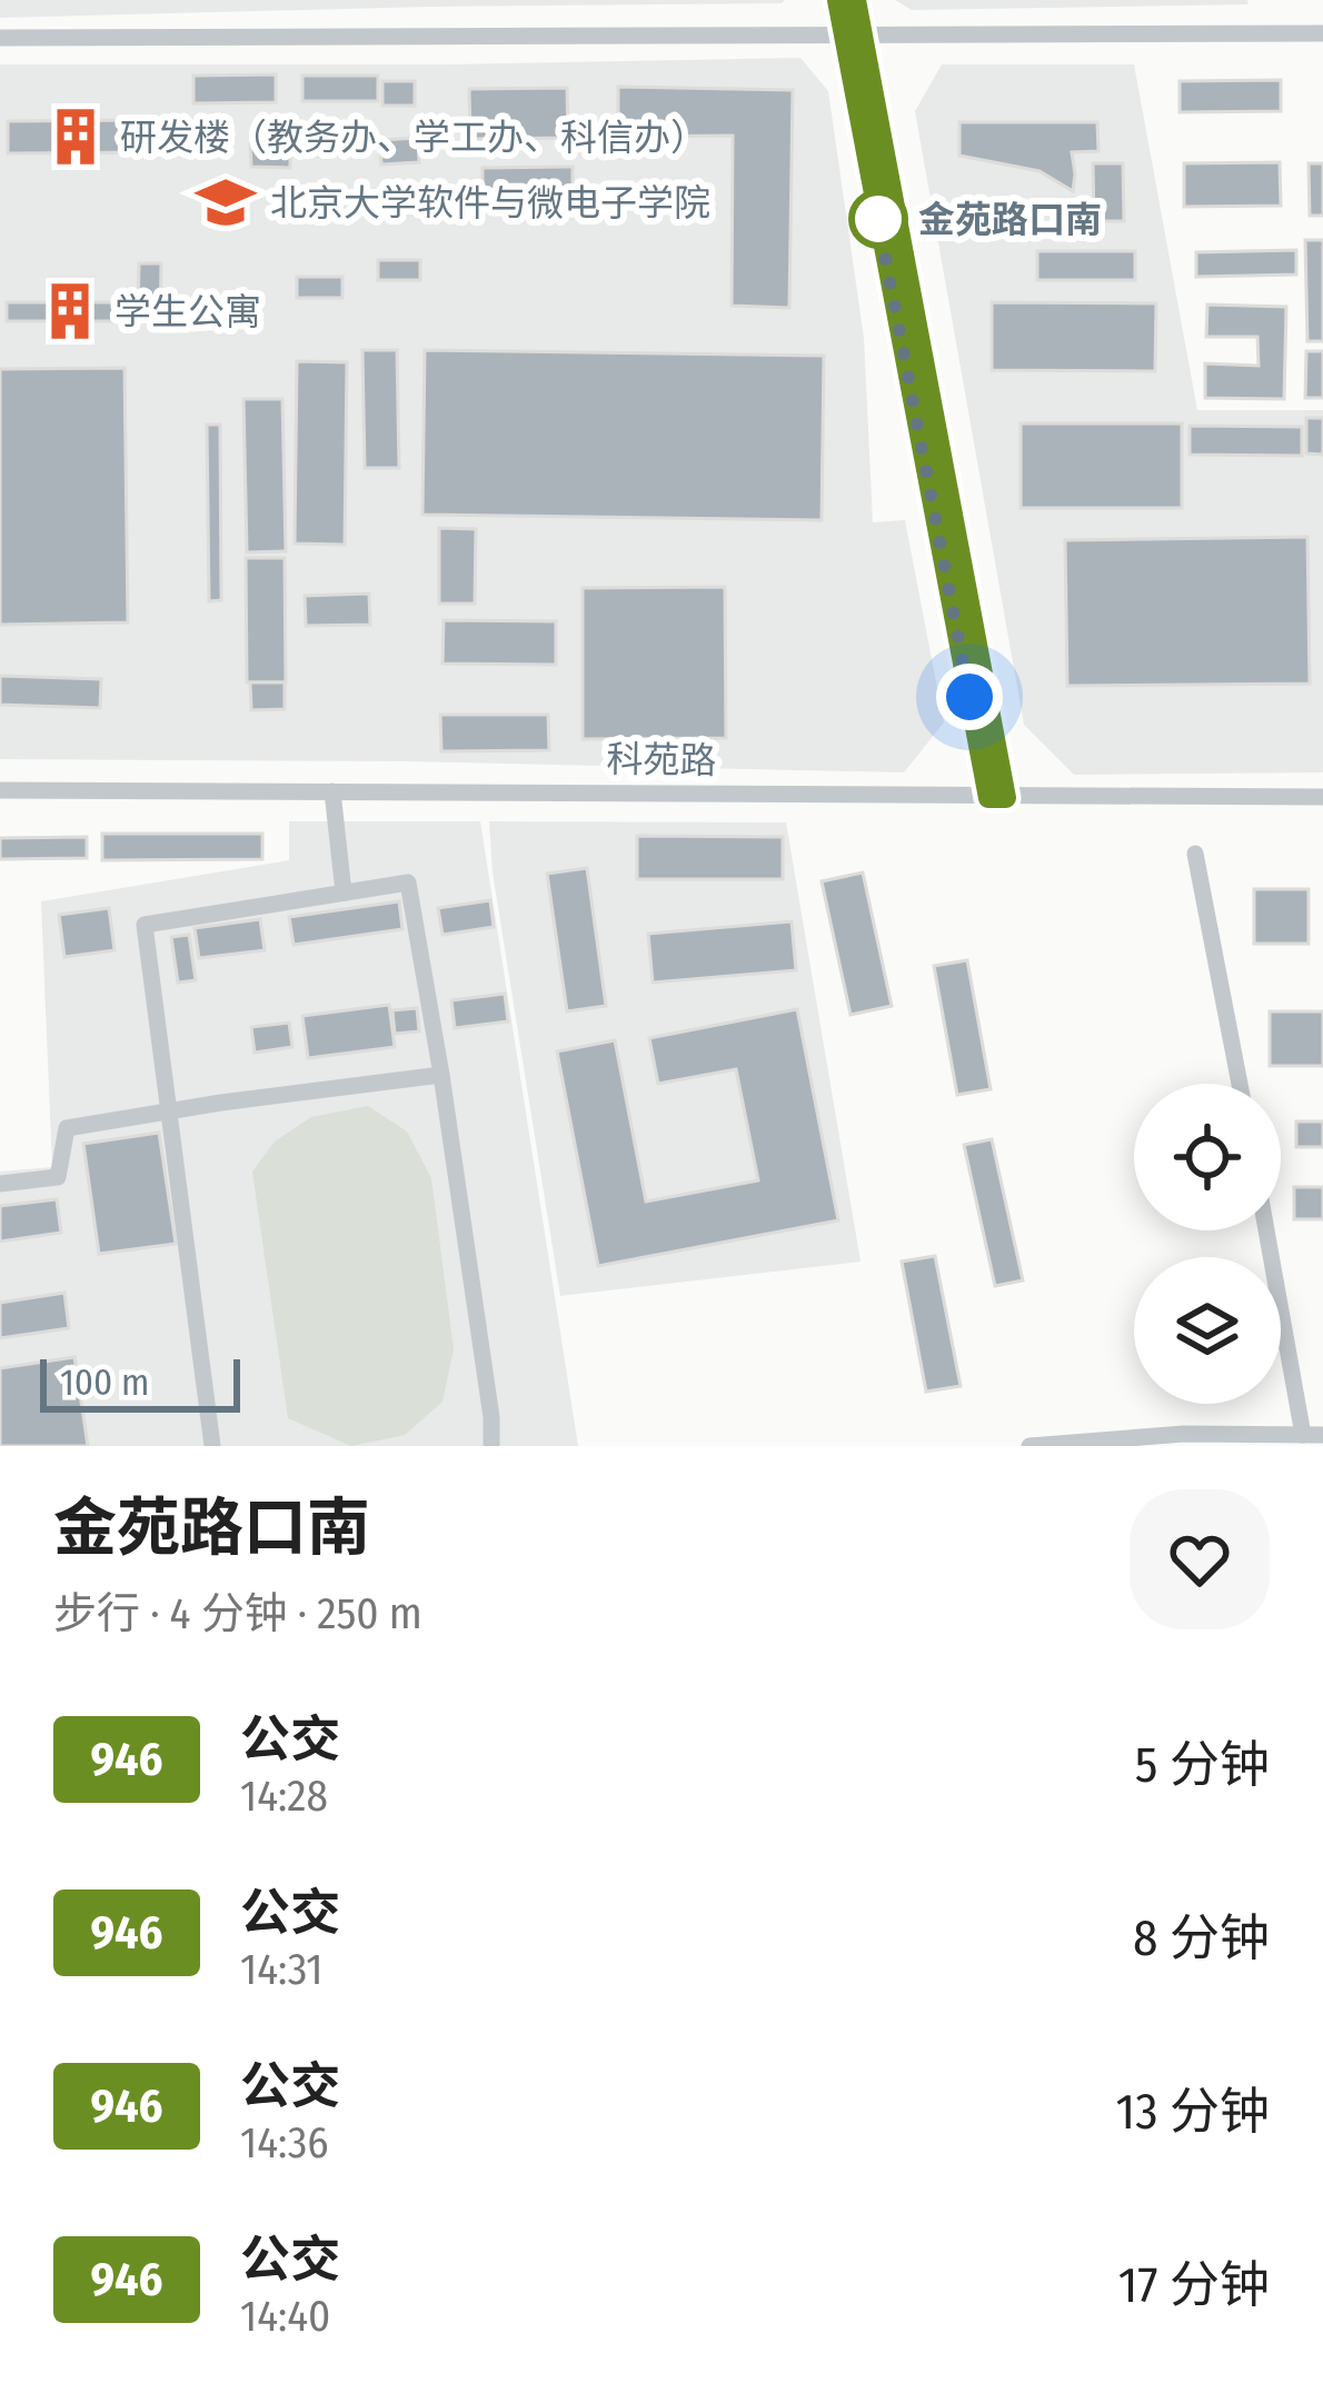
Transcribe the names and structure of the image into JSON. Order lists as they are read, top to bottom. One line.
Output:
{"streets":{"street":["科苑路"]},"places":{"building":["研发楼（教务办、学工办、科信办）","学生公寓"],"school or university":["北京大学软件与微电子学院"],"other":["金苑路口南"]},"lines":["bus line 946"],"scale_bar":"100 m","page":{"scale":"100 m","heading":["金苑路口南","步行 · 4 分钟 · 250 m"],"list":[{"mark":"946","name":"公交","note":"14:28","value":"5 分钟"},{"mark":"946","name":"公交","note":"14:31","value":"8 分钟"},{"mark":"946","name":"公交","note":"14:36","value":"13 分钟"},{"mark":"946","name":"公交","note":"14:40","value":"17 分钟"}]}}
